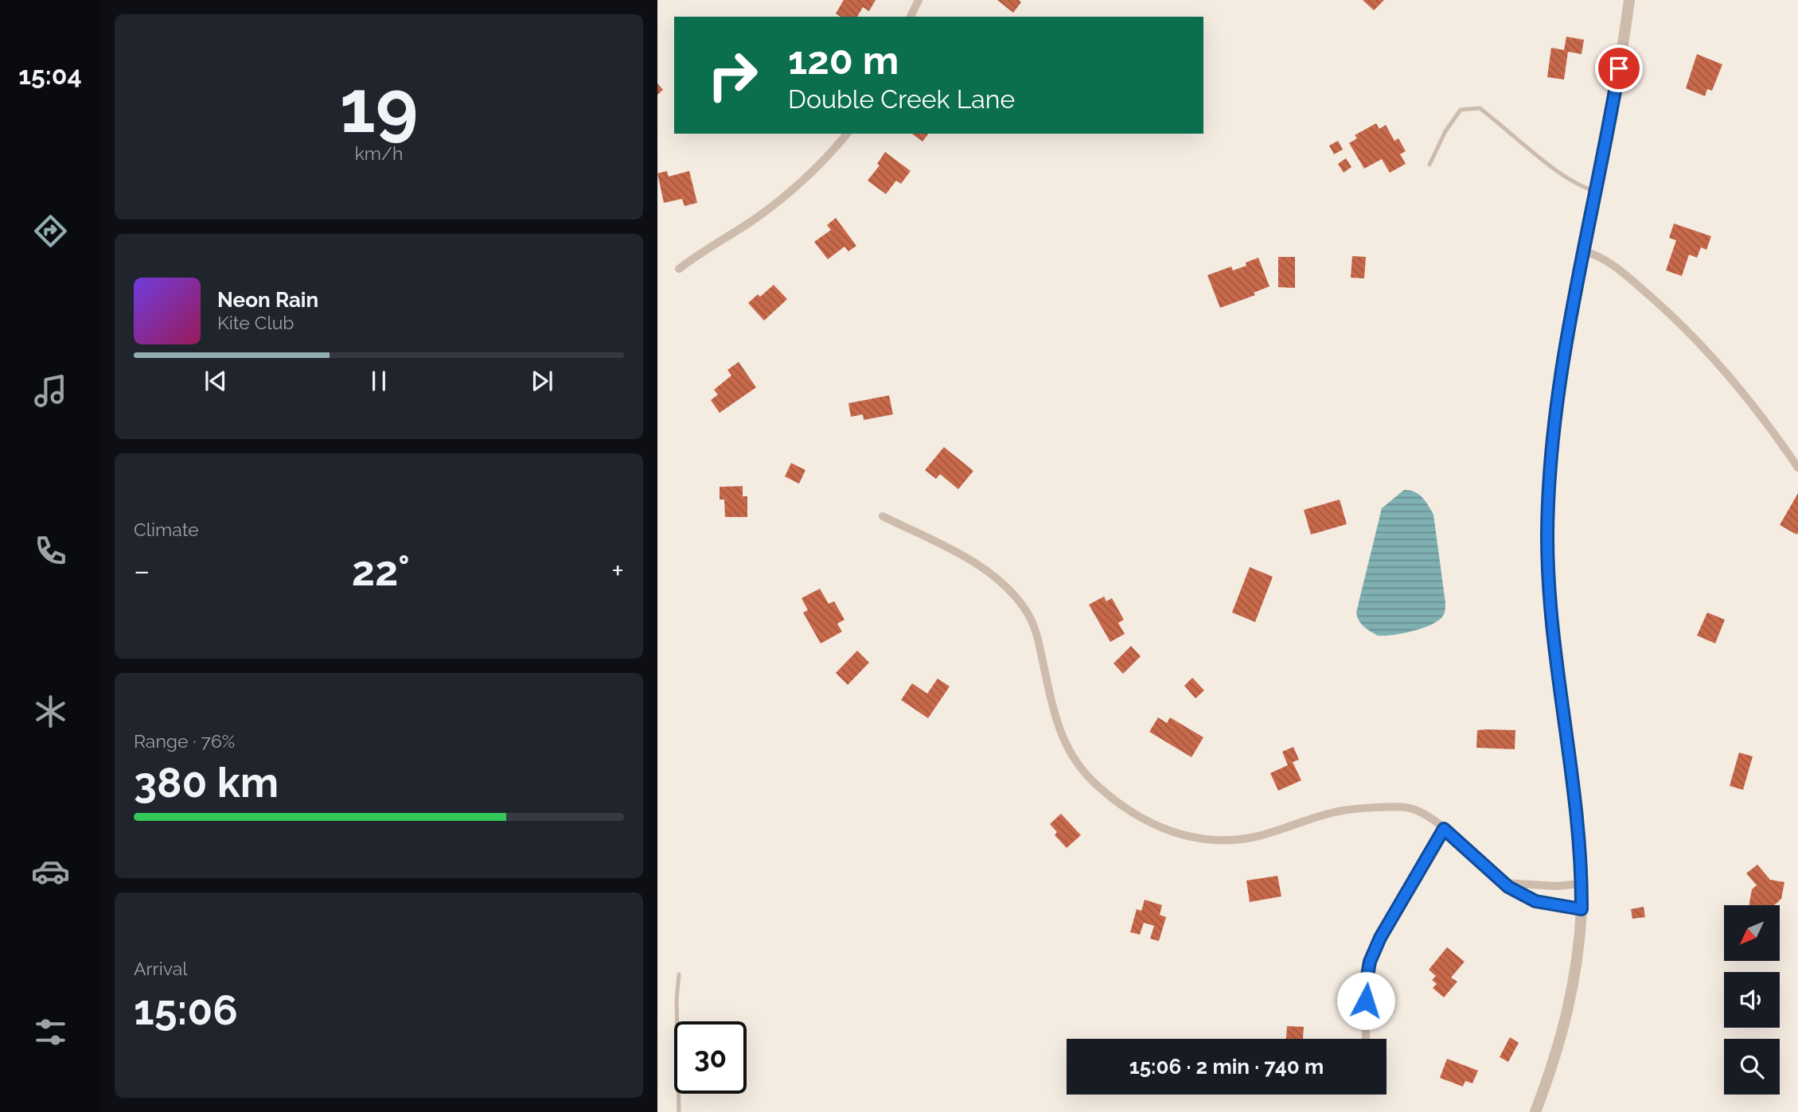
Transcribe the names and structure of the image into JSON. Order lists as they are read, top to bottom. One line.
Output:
{"north":"bottom left","page":{"tabs":"15:04","tile":[["19","km/h"],"Climate",["Range · 76%","380 km"],["Arrival","15:06"]],"turn":["120 m","Double Creek Lane"],"song":["Neon Rain","Kite Club"],"heat":["−","22°","+"],"limit":"30","trip":"15:06 · 2 min · 740 m"}}
